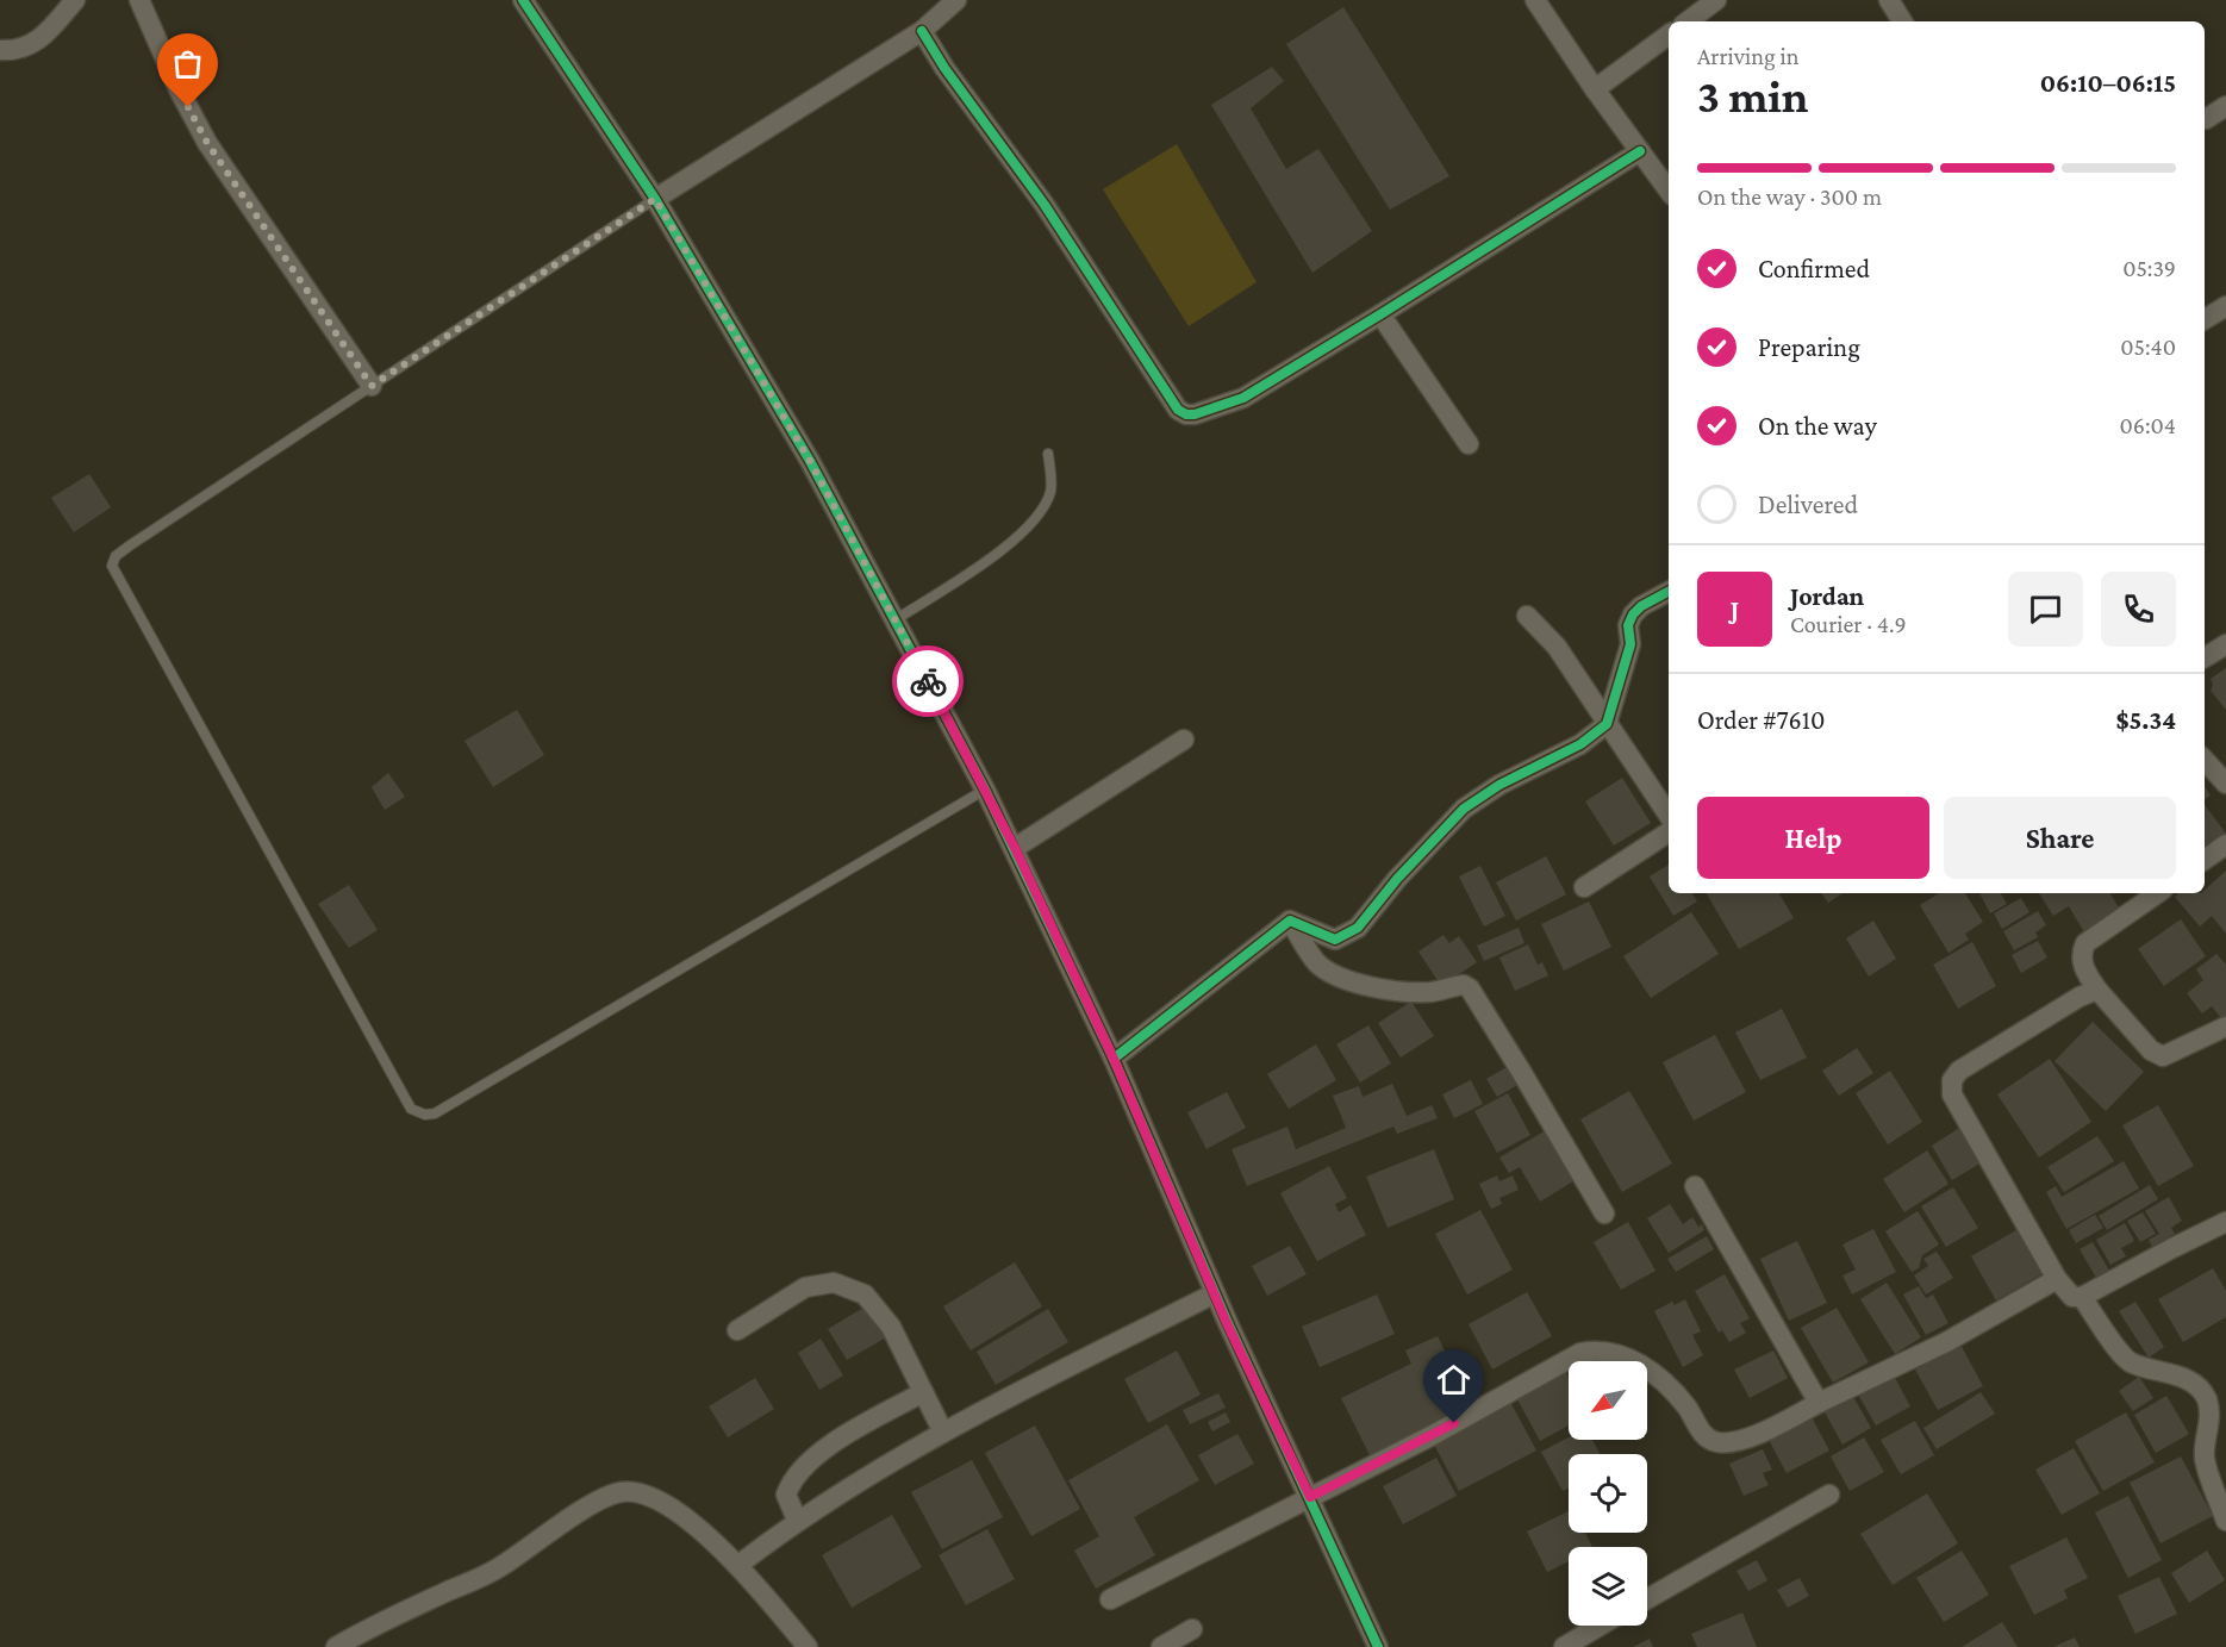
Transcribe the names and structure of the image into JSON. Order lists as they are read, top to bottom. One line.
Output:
{"north":"bottom left","page":{"heading":["3 min","Arriving in","06:10–06:15"],"panel":["Jordan","Courier · 4.9","Order #7610","$5.34"],"bar":"On the way · 300 m","list":[["Confirmed","05:39"],["Preparing","05:40"],["On the way","06:04"],"Delivered"],"round":"J","buttons":["Help","Share"]}}
